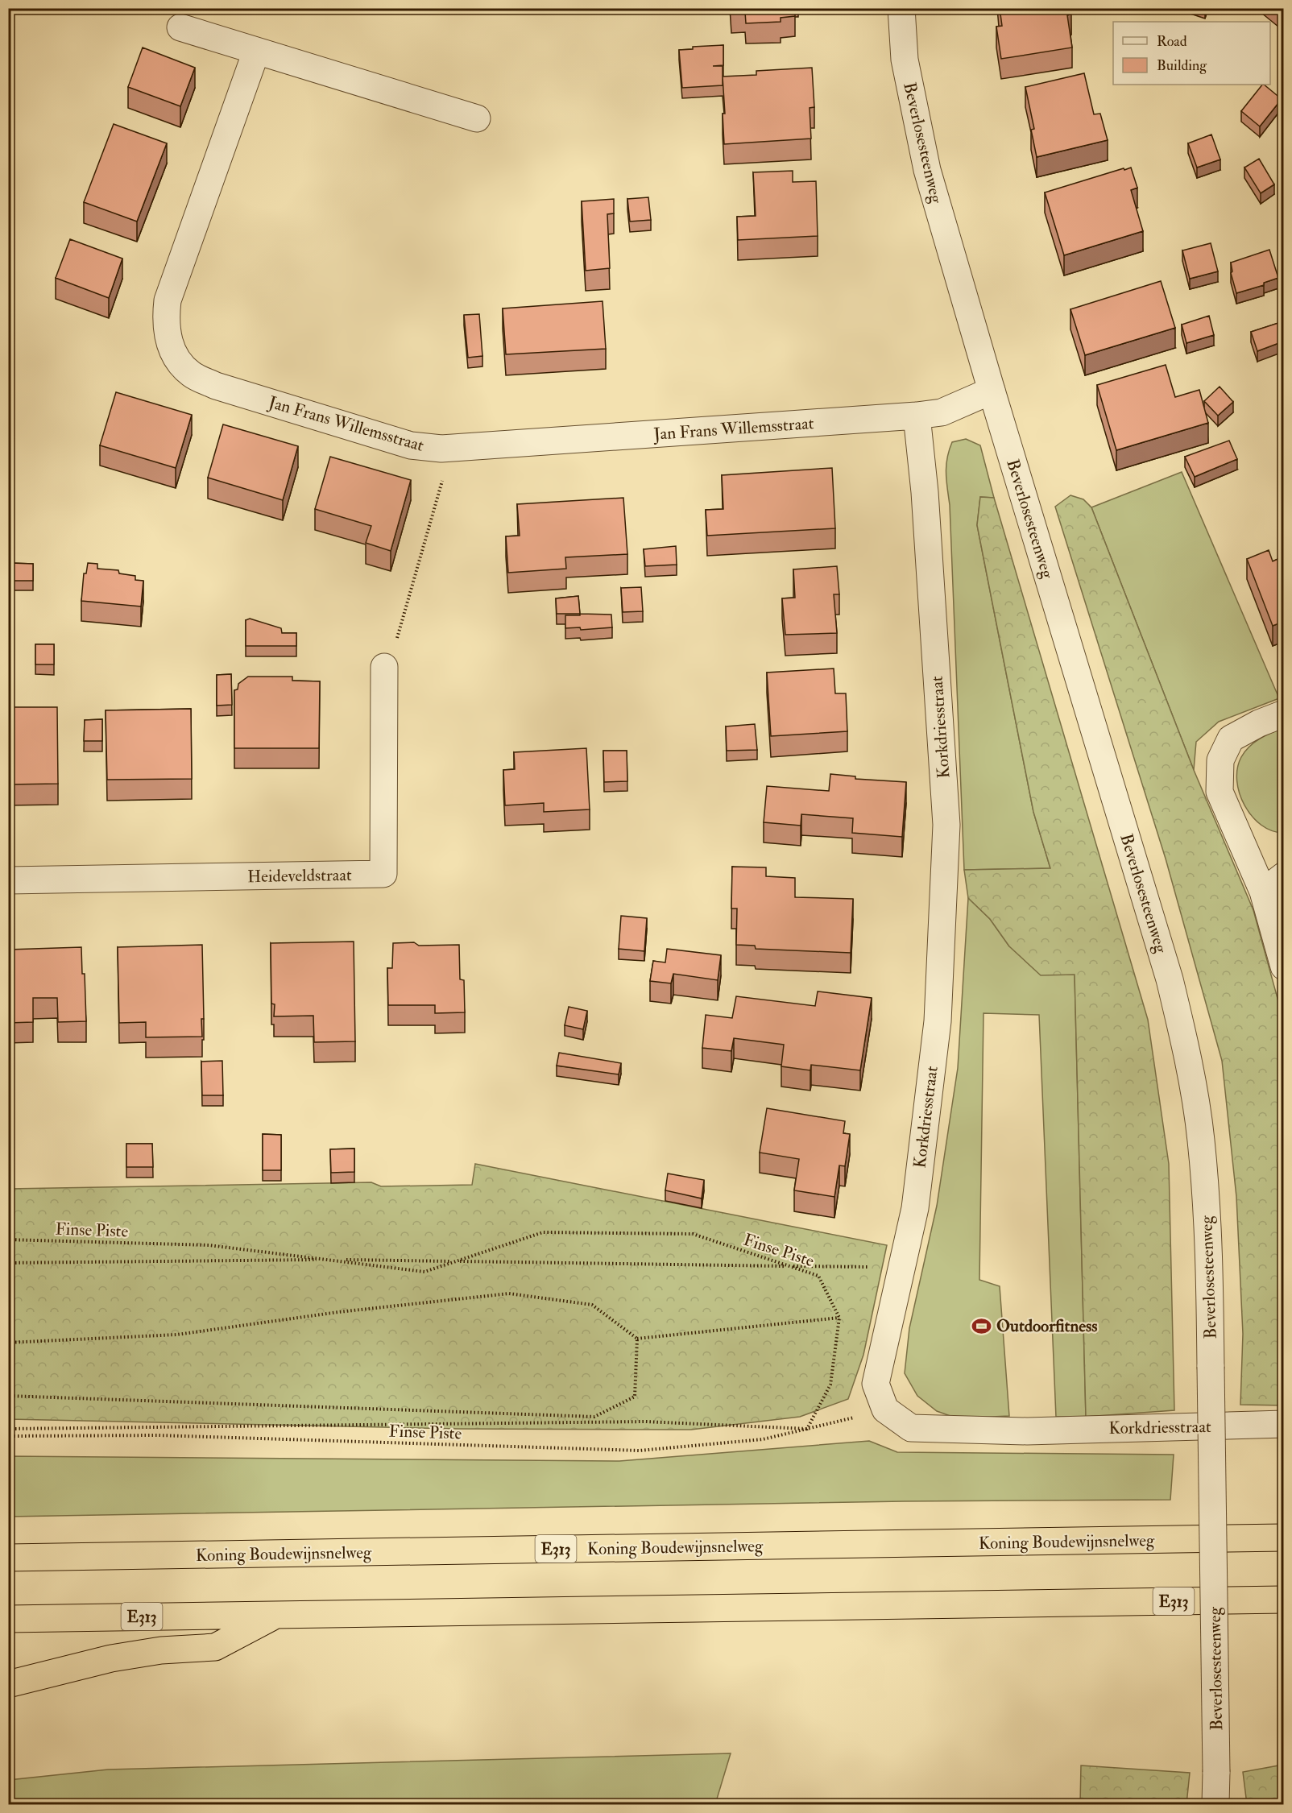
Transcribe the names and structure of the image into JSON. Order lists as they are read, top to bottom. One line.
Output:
{"streets":{"highway":["Koning Boudewijnsnelweg","E313"],"street":["Beverlosesteenweg","Jan Frans Willemsstraat","Korkdriesstraat","Heideveldstraat"],"path":["Finse Piste"]},"crossings":[["Beverlosesteenweg","Jan Frans Willemsstraat"],["Jan Frans Willemsstraat","Korkdriesstraat"],["Korkdriesstraat","Finse Piste"]],"places":{"sports":["Outdoorfitness"]},"legend":["Road","Building"]}
